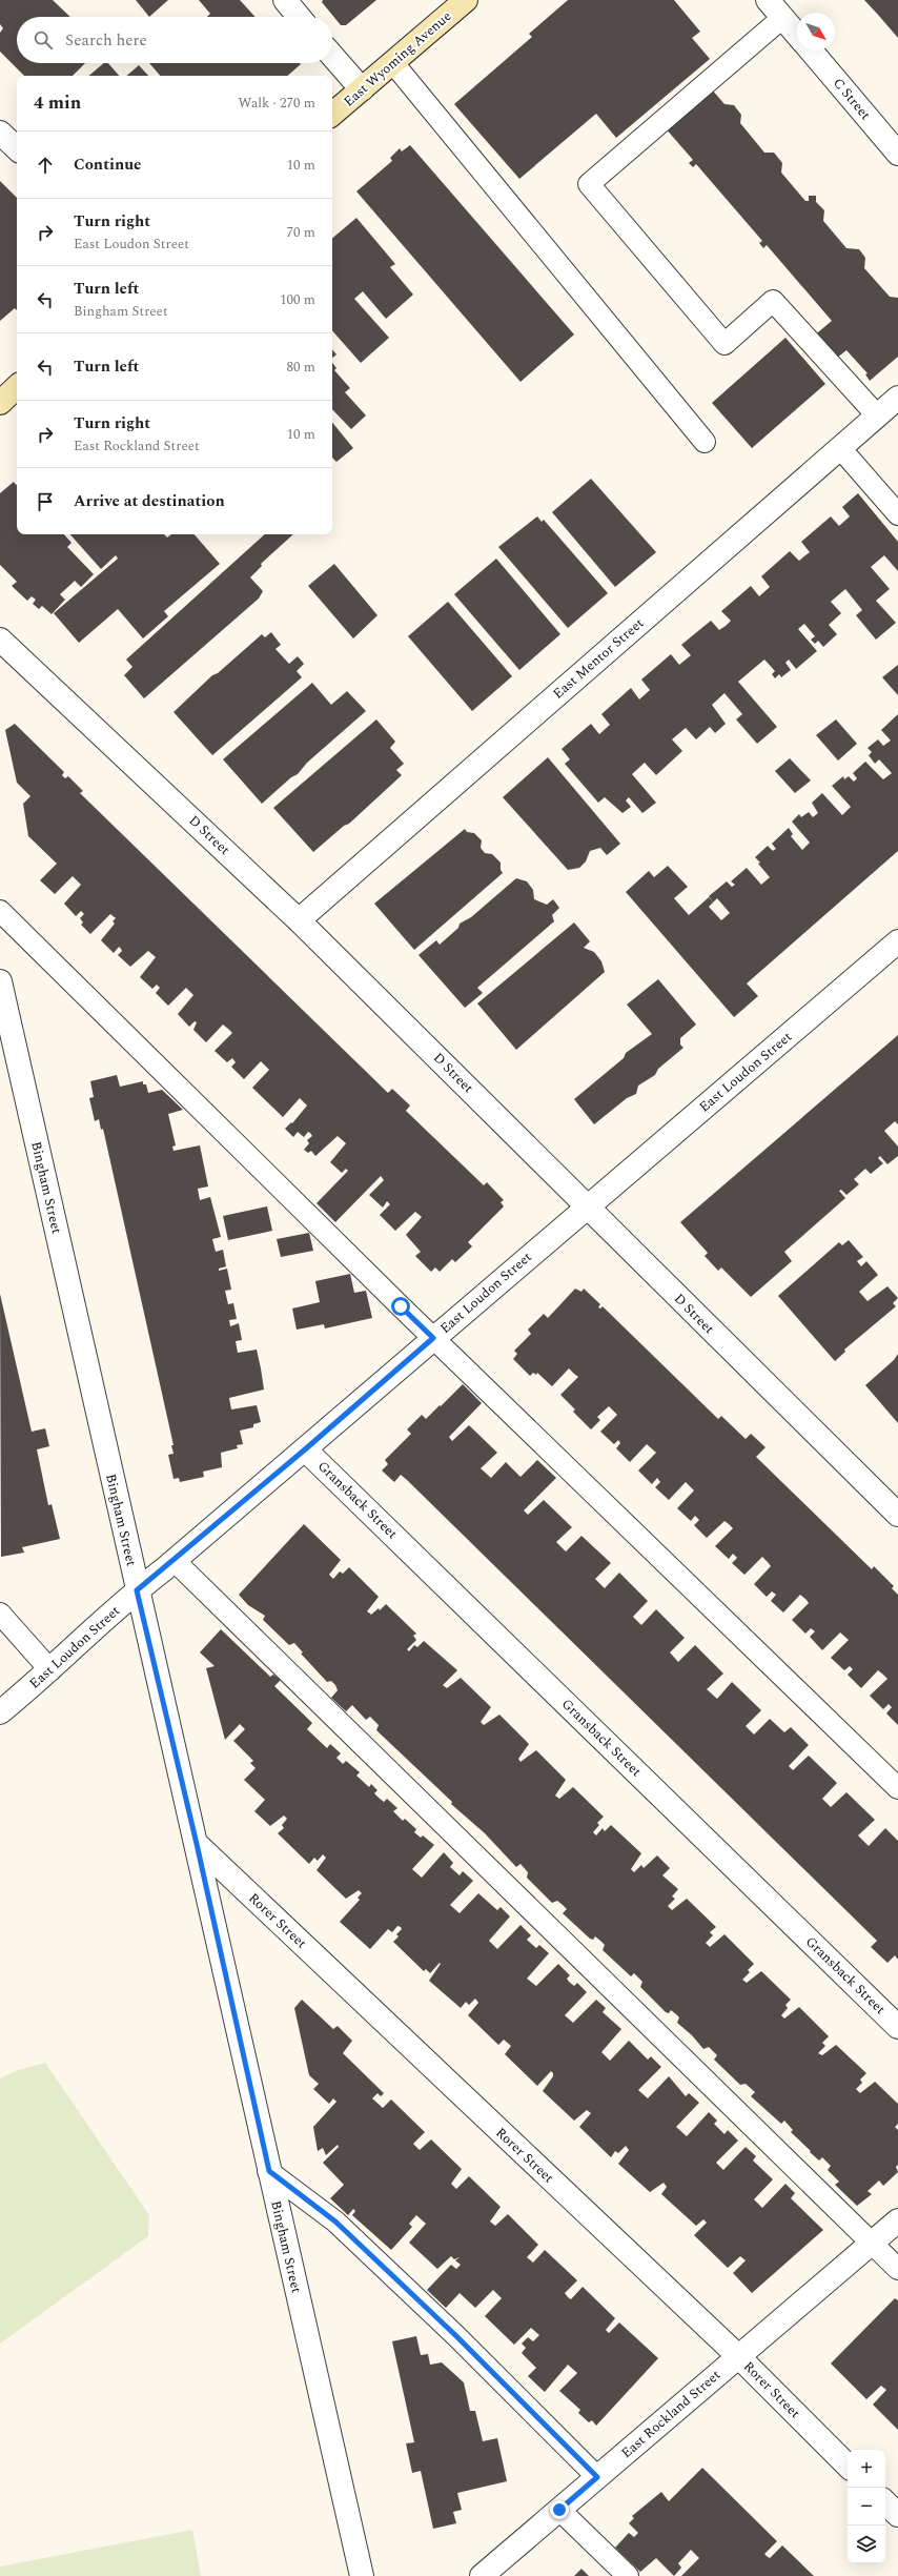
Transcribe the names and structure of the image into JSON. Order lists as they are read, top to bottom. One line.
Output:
{"streets":{"street":["East Wyoming Avenue","C Street","East Mentor Street","D Street","East Loudon Street","Bingham Street","Gransback Street","Rorer Street","East Rockland Street"]},"crossings":[["East Mentor Street","D Street"],["D Street","East Loudon Street"],["East Loudon Street","Bingham Street"],["East Loudon Street","Gransback Street"],["Bingham Street","Rorer Street"],["Rorer Street","East Rockland Street"]],"north":"bottom right","page":{"search":"Search here","heading":["4 min","Walk · 270 m"],"list":[["Continue","10 m"],["Turn right","East Loudon Street","70 m"],["Turn left","Bingham Street","100 m"],["Turn left","80 m"],["Turn right","East Rockland Street","10 m"],"Arrive at destination"],"map_buttons":["+","−"]}}
